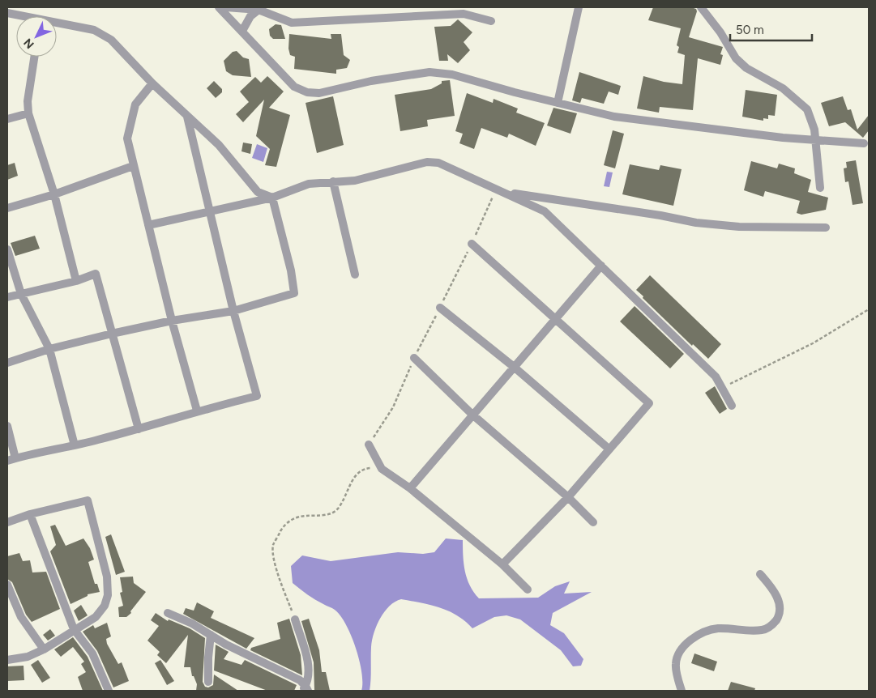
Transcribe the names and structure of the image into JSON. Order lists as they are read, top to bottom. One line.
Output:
{"scale_bar":"50 m","north":"bottom left"}
